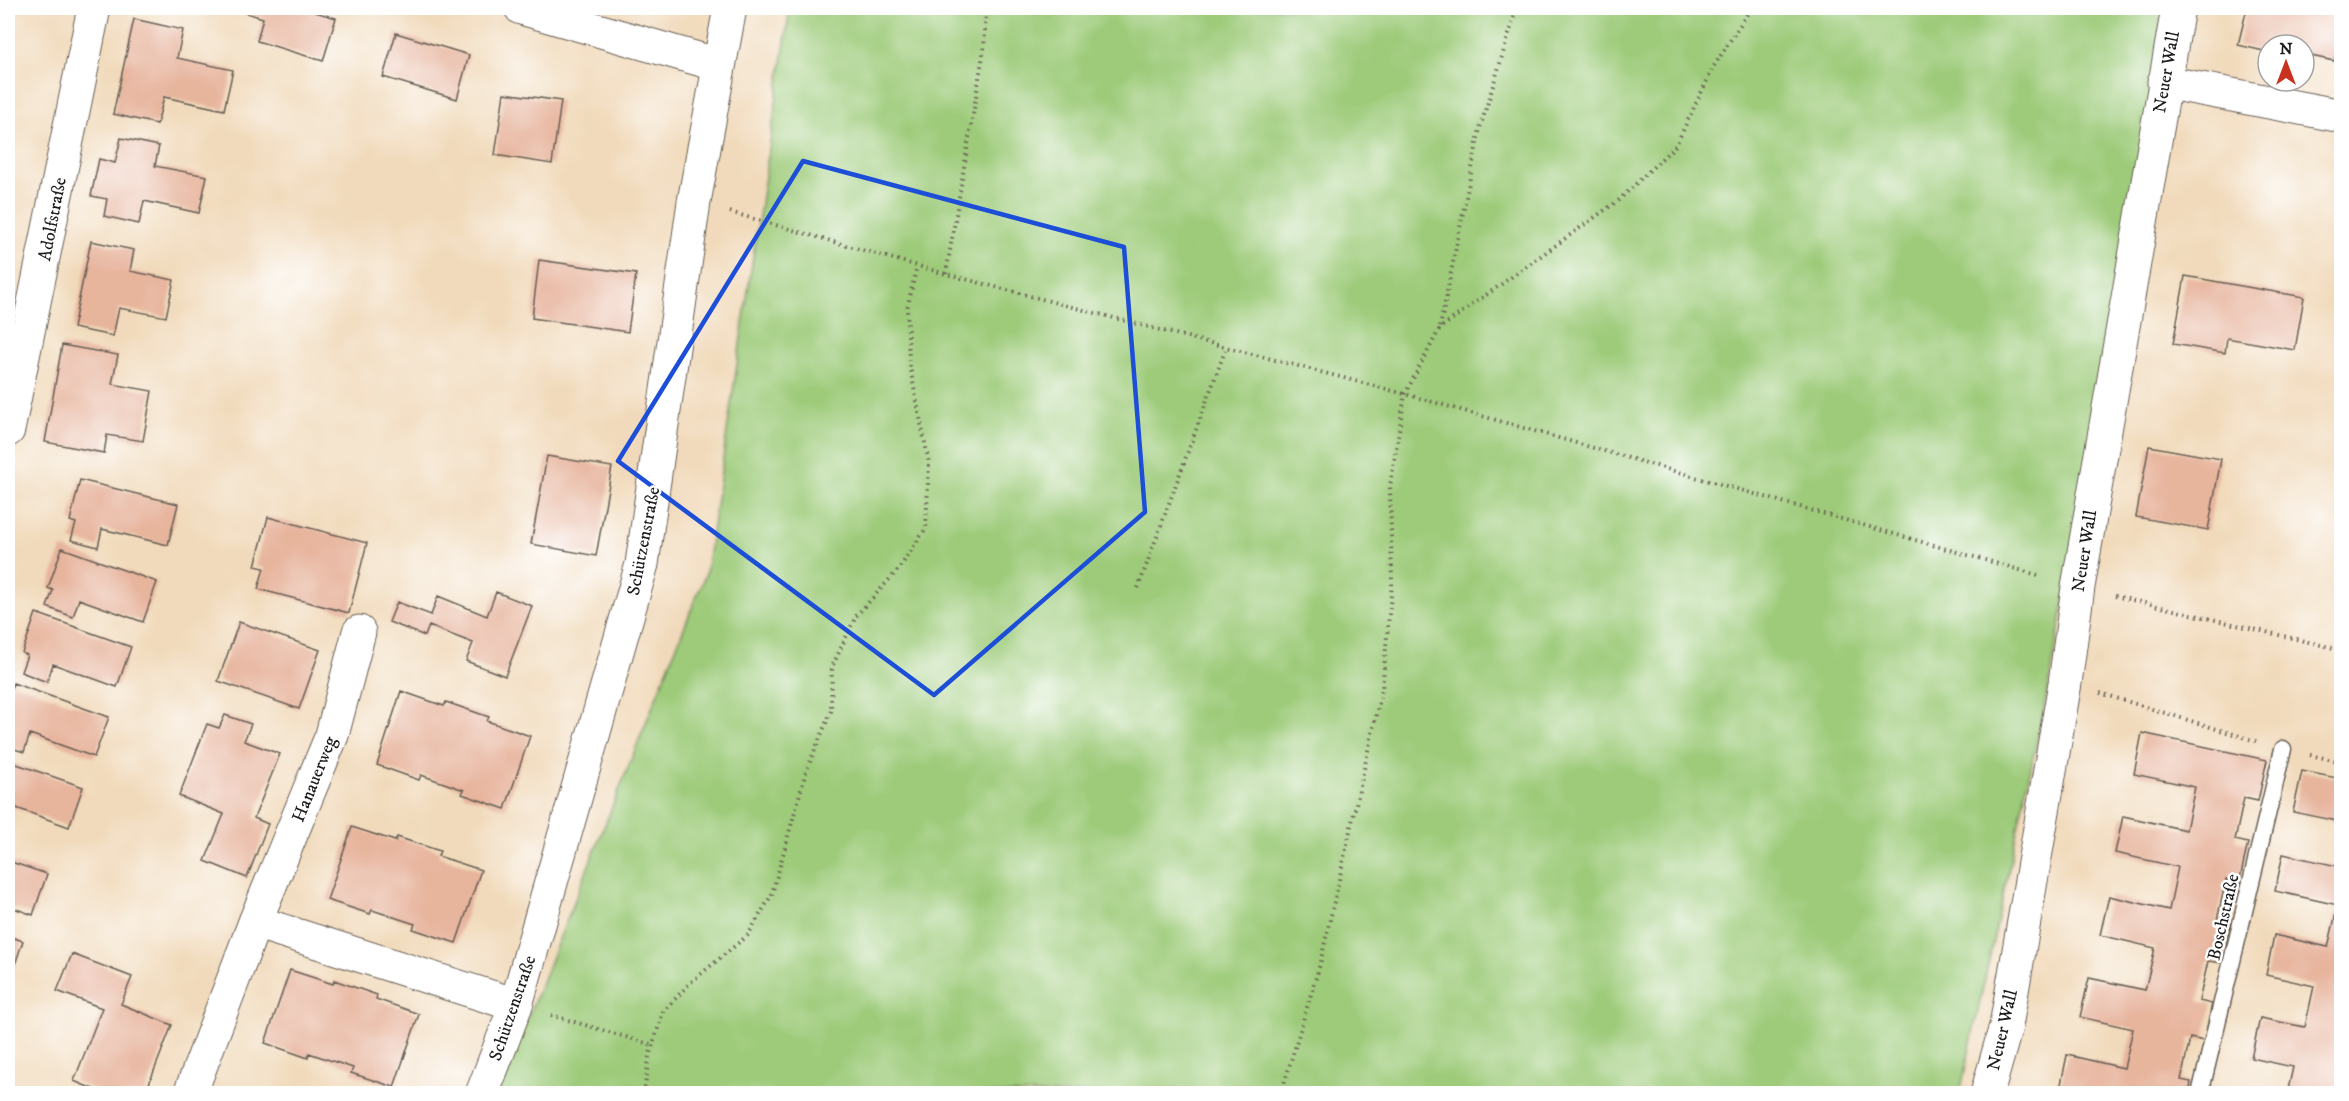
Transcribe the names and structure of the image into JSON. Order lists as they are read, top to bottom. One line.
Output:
{"streets":{"street":["Neuer Wall","Adolfstraße","Schützenstraße","Hanauerweg"],"lane":["Boschstraße"]},"north":"top"}
